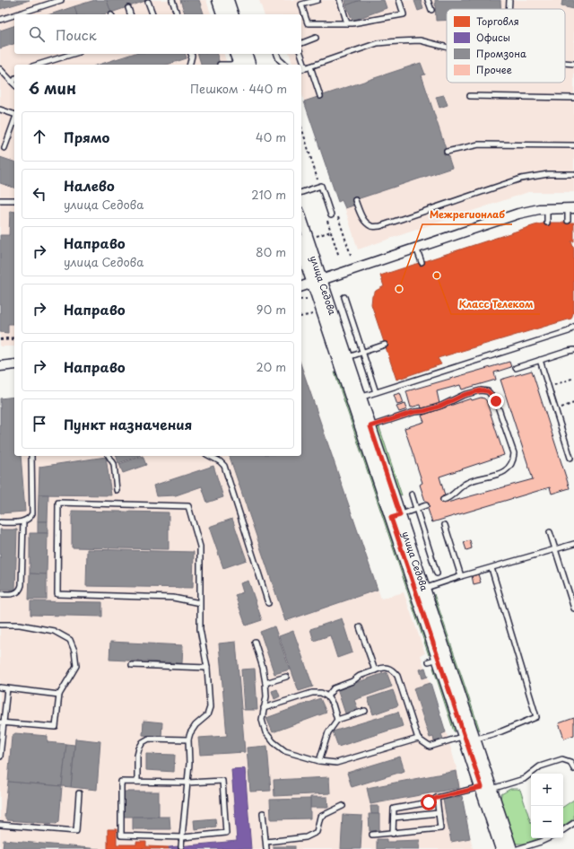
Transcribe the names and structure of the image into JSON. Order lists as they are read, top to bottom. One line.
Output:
{"streets":{"street":["улица Седова"]},"places":["Класс Телеком","Межрегионлаб"],"legend":["Торговля","Офисы","Промзона","Прочее"],"page":{"search":"Поиск","heading":["6 мин","Пешком · 440 m"],"list":[["Прямо","40 m"],["Налево","улица Седова","210 m"],["Направо","улица Седова","80 m"],["Направо","90 m"],["Направо","20 m"],"Пункт назначения"],"map_buttons":["+","−"]}}
